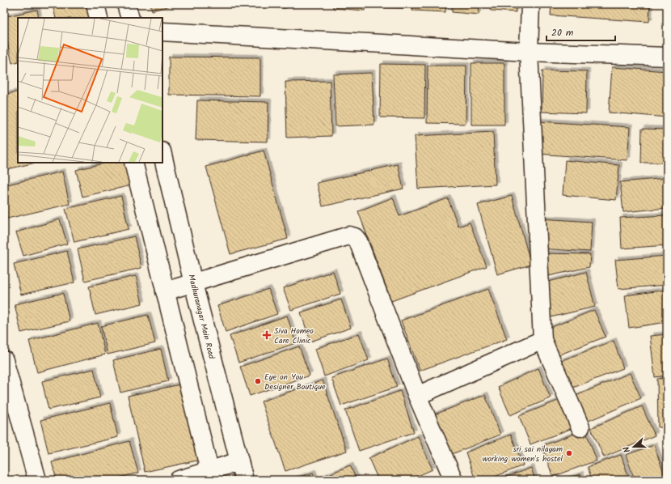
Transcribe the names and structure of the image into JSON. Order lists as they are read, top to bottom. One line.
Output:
{"streets":{"street":["Madhuranagar Main Road"]},"places":{"health":["Siva Homeo Care Clinic"],"other":["Eye on You Designer Boutique","sri sai nilayam working women's hostel"]},"scale_bar":"20 m","north":"left"}
